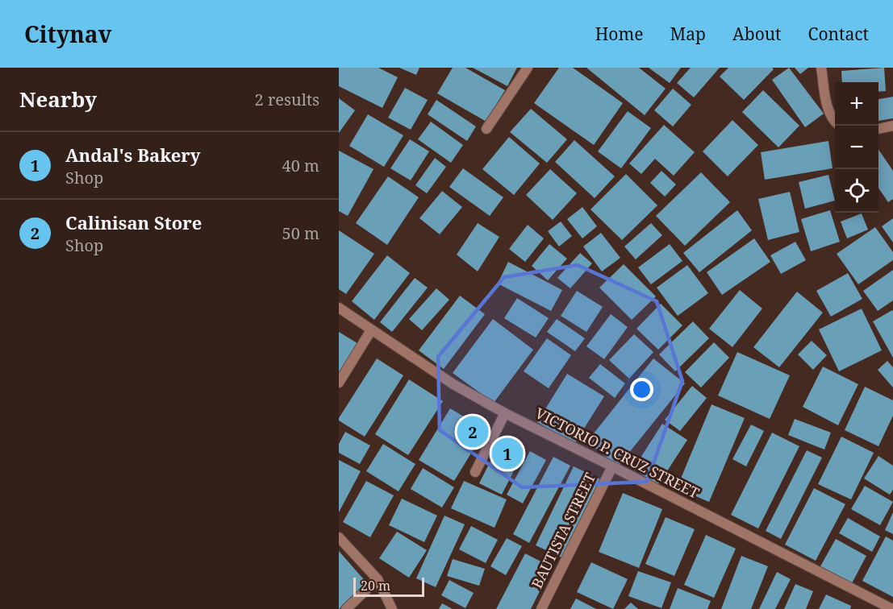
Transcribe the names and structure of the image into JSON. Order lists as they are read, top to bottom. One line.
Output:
{"streets":{"street":["VICTORIO P. CRUZ STREET","BAUTISTA STREET"]},"crossings":[["VICTORIO P. CRUZ STREET","BAUTISTA STREET"]],"scale_bar":"20 m","page":{"header":"Citynav","nav":["Home","Map","About","Contact"],"heading":["Nearby","2 results"],"map_buttons":["+","−"],"list":[{"mark":"1","name":"Andal's Bakery","note":"Shop","value":"40 m"},{"mark":"2","name":"Calinisan Store","note":"Shop","value":"50 m"}],"pins":["2","1"],"scale":"20 m"}}
